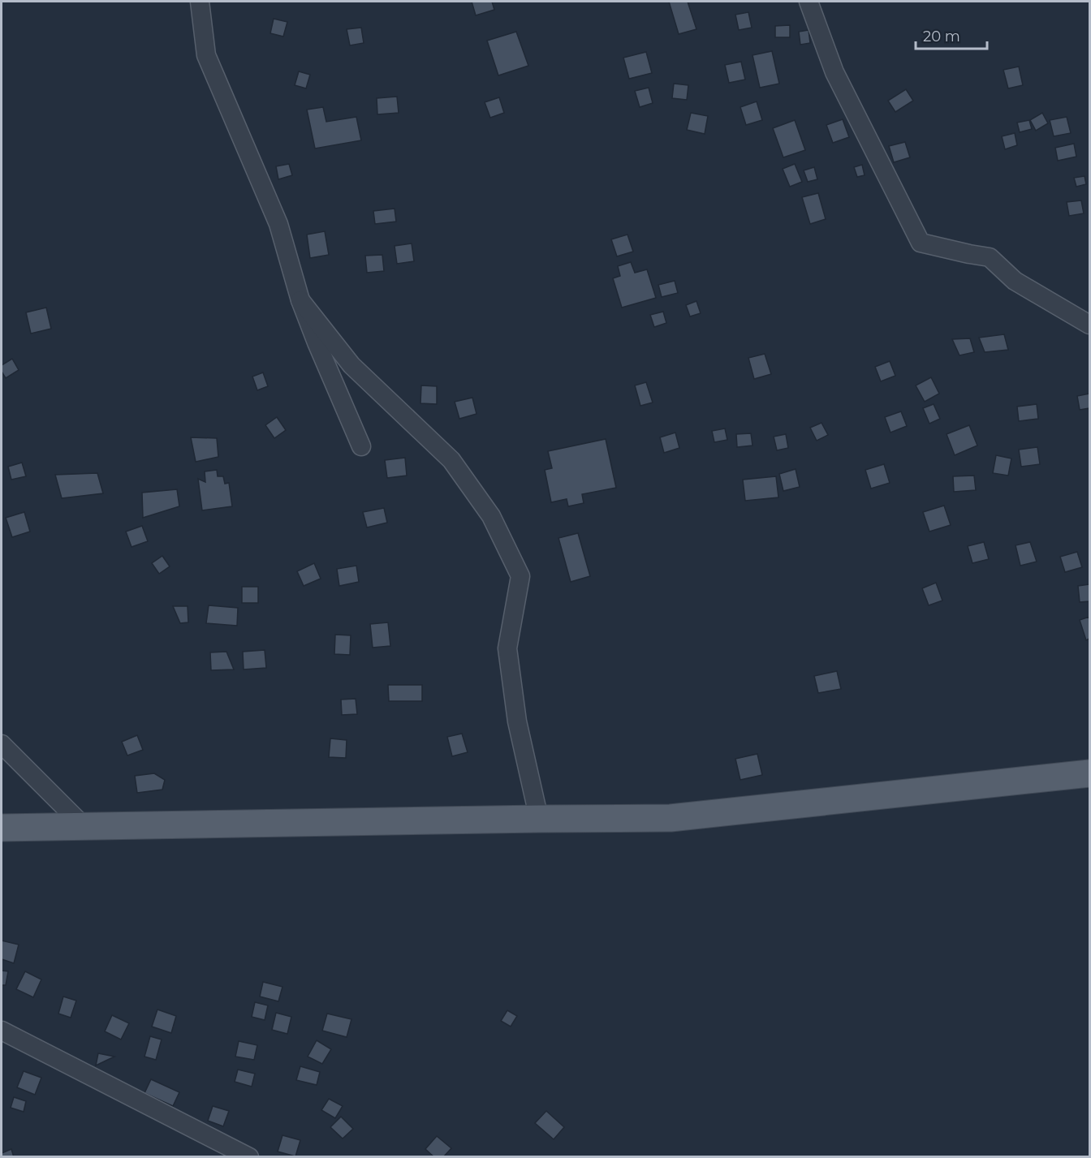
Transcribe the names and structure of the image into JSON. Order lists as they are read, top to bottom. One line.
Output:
{"scale_bar":"20 m"}
